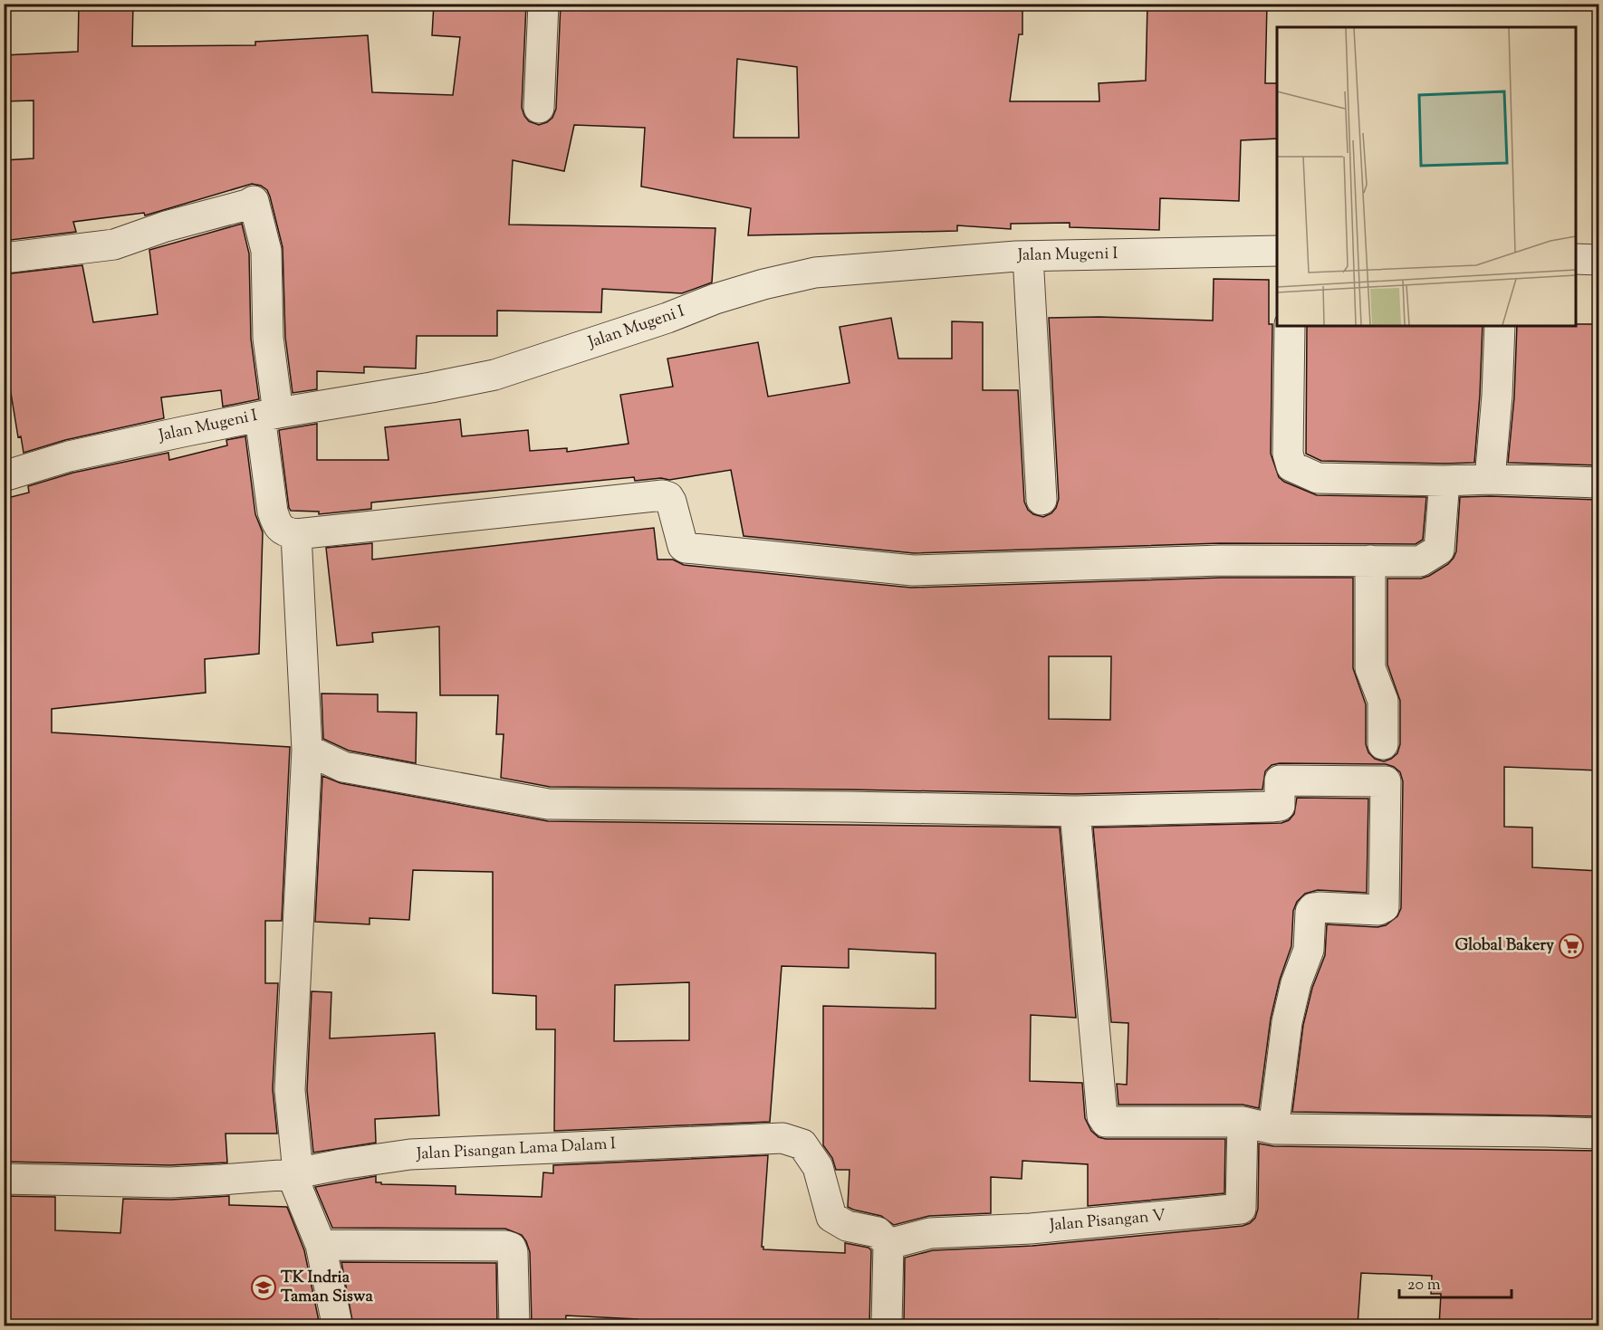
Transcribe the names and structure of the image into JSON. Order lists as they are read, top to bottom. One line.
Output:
{"streets":{"street":["Jalan Mugeni I","Jalan Pisangan Lama Dalam I","Jalan Pisangan V"]},"crossings":[["Jalan Pisangan Lama Dalam I","Jalan Pisangan V"]],"places":{"supermarket":["Global Bakery"],"school or university":["TK Indria Taman Siswa"]},"scale_bar":"20 m"}
